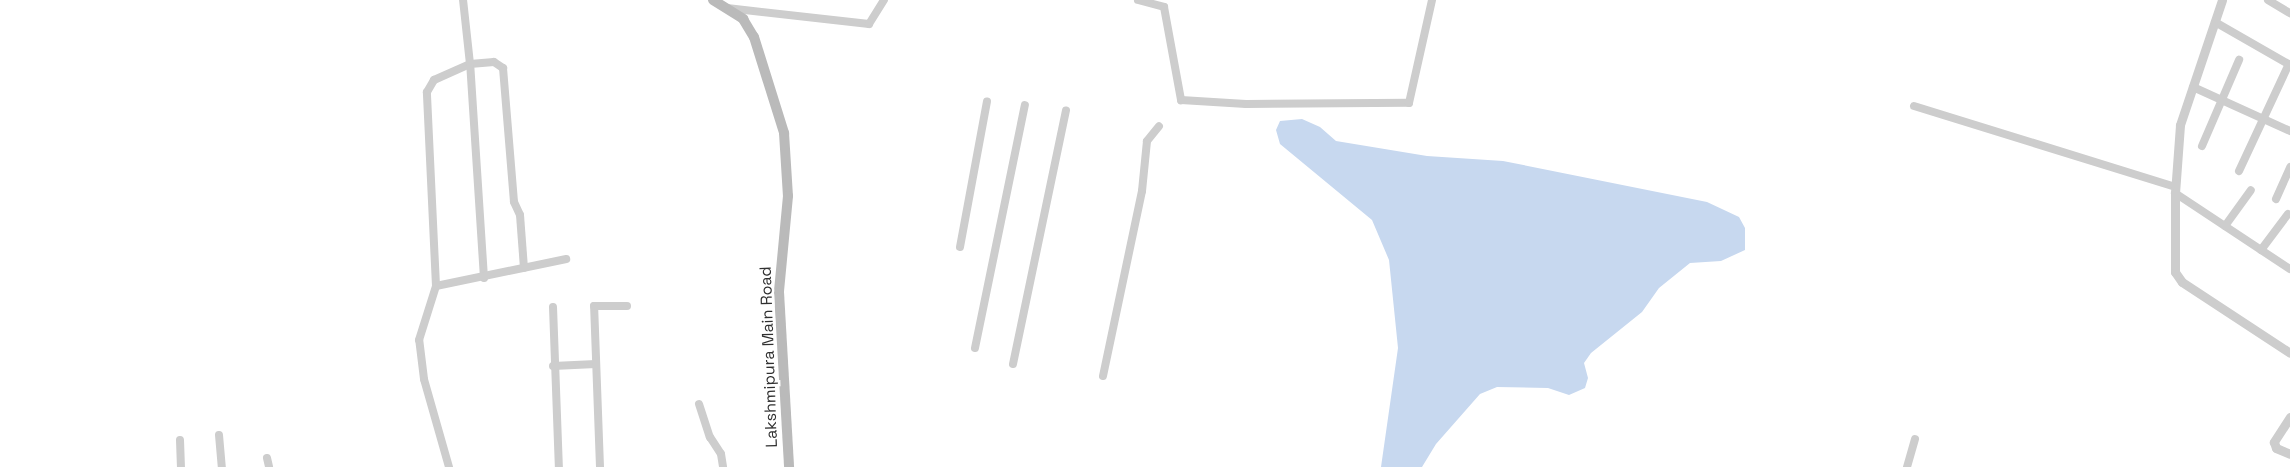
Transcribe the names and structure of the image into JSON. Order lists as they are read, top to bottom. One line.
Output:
{"streets":{"main road":["Lakshmipura Main Road"]}}
